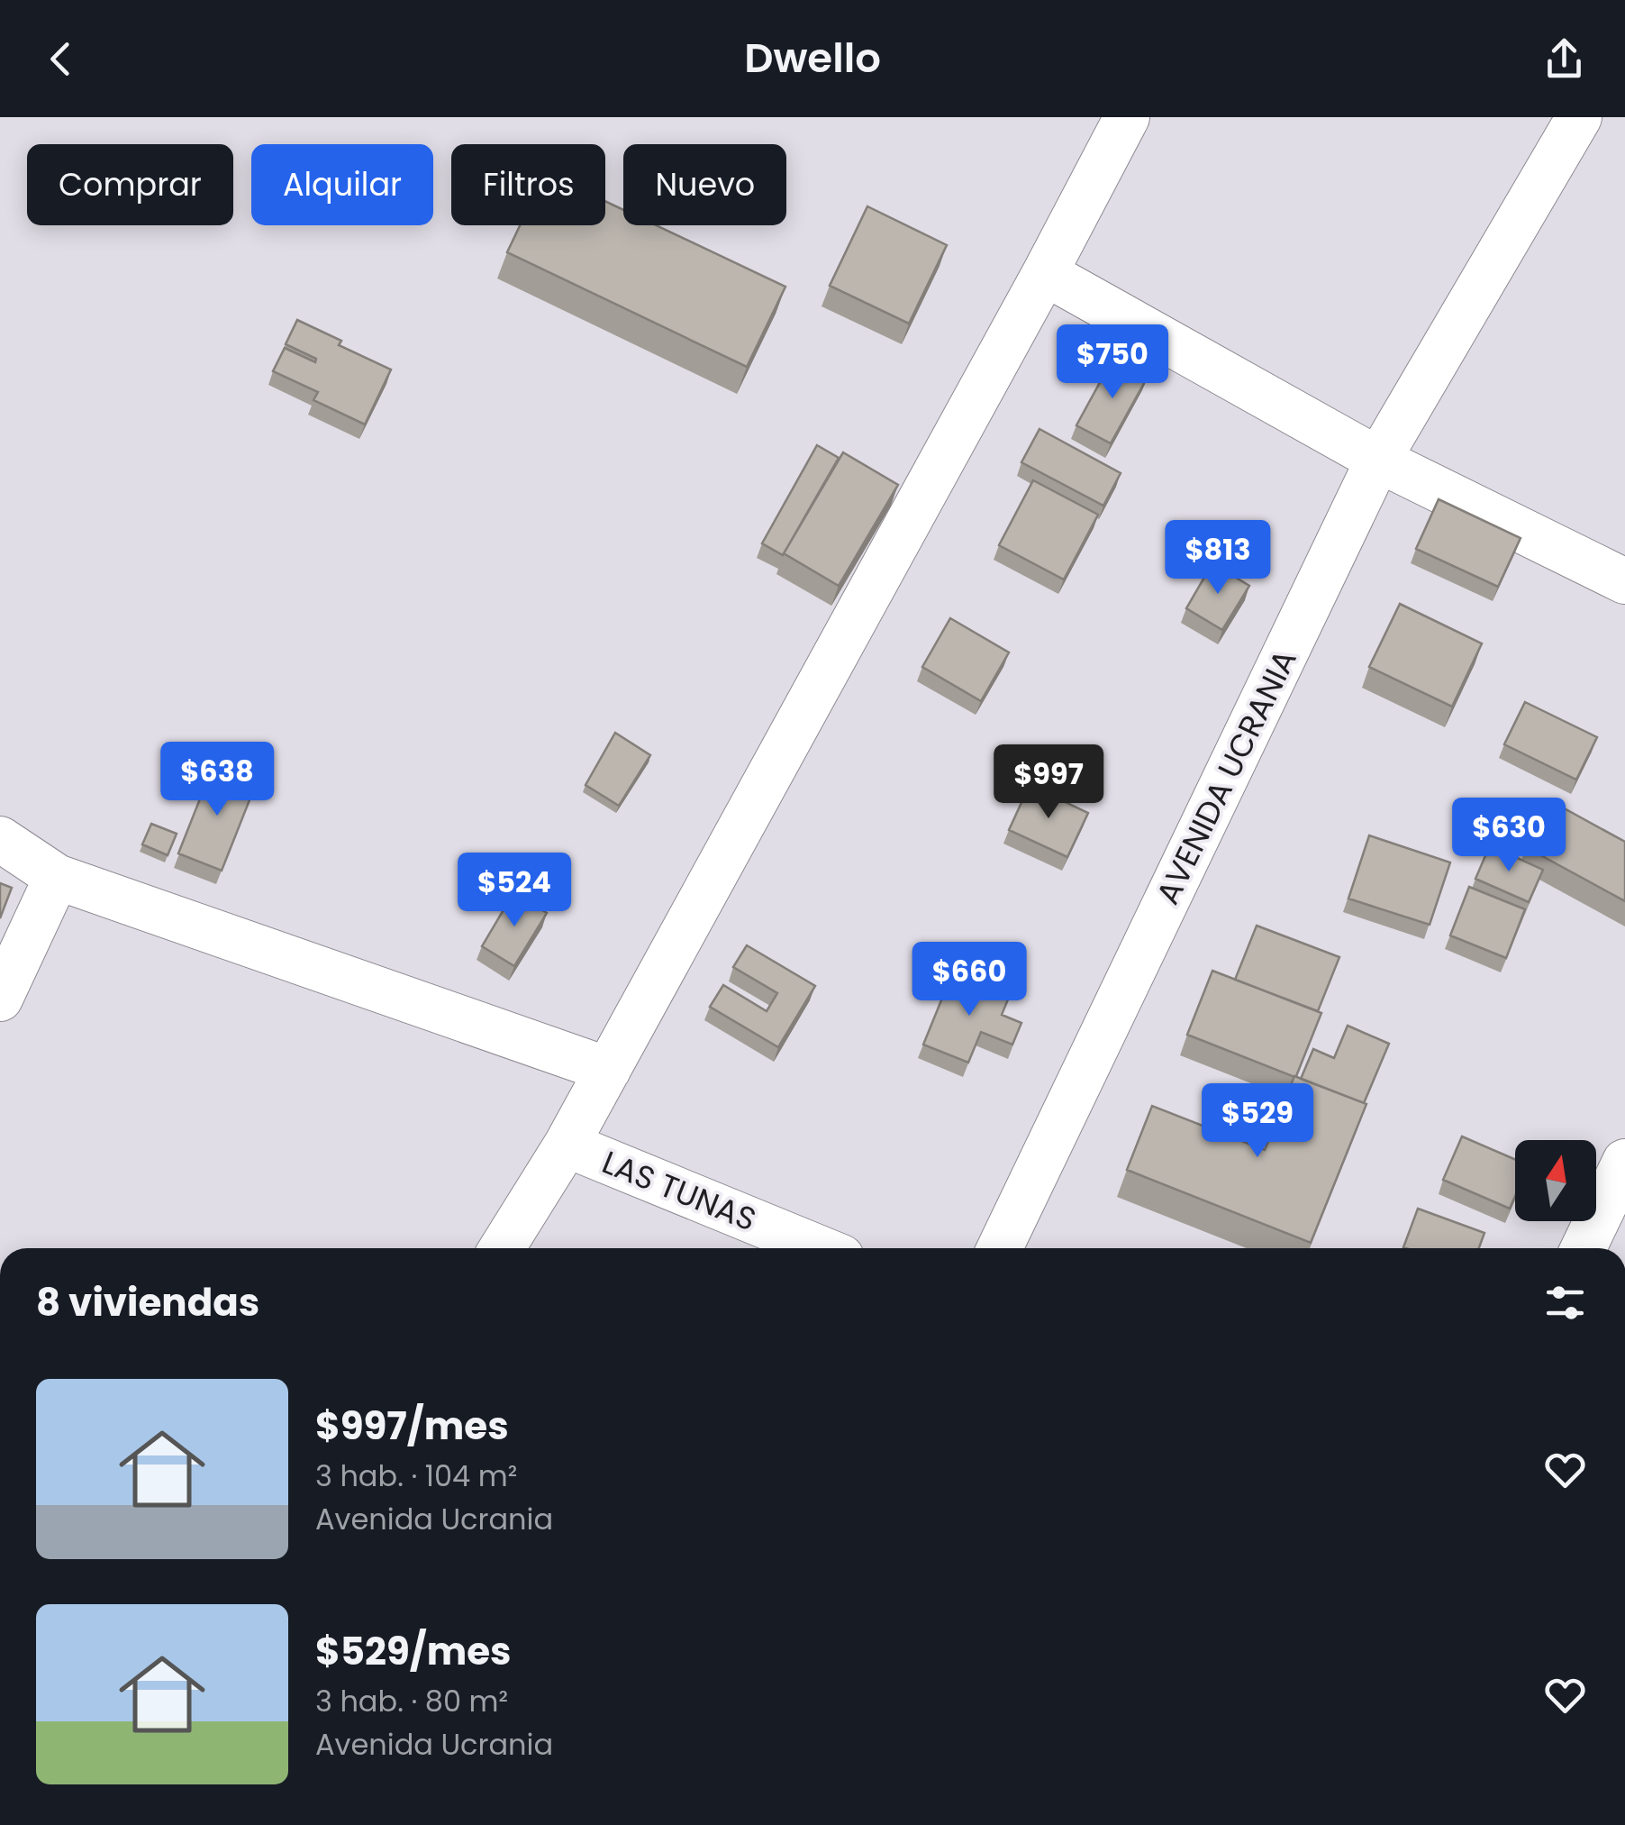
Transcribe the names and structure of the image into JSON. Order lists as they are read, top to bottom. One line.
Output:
{"streets":{"street":["AVENIDA UCRANIA","LAS TUNAS"]},"north":"top","page":{"header":"Dwello","chip":["Comprar","Alquilar","Filtros","Nuevo"],"price":["$750","$813","$638","$997","$630","$524","$660","$529"],"heading":"8 viviendas","list":[{"name":"$997/mes","note":"3 hab. · 104 m² · Avenida Ucrania"},{"name":"$529/mes","note":"3 hab. · 80 m² · Avenida Ucrania"}]}}
